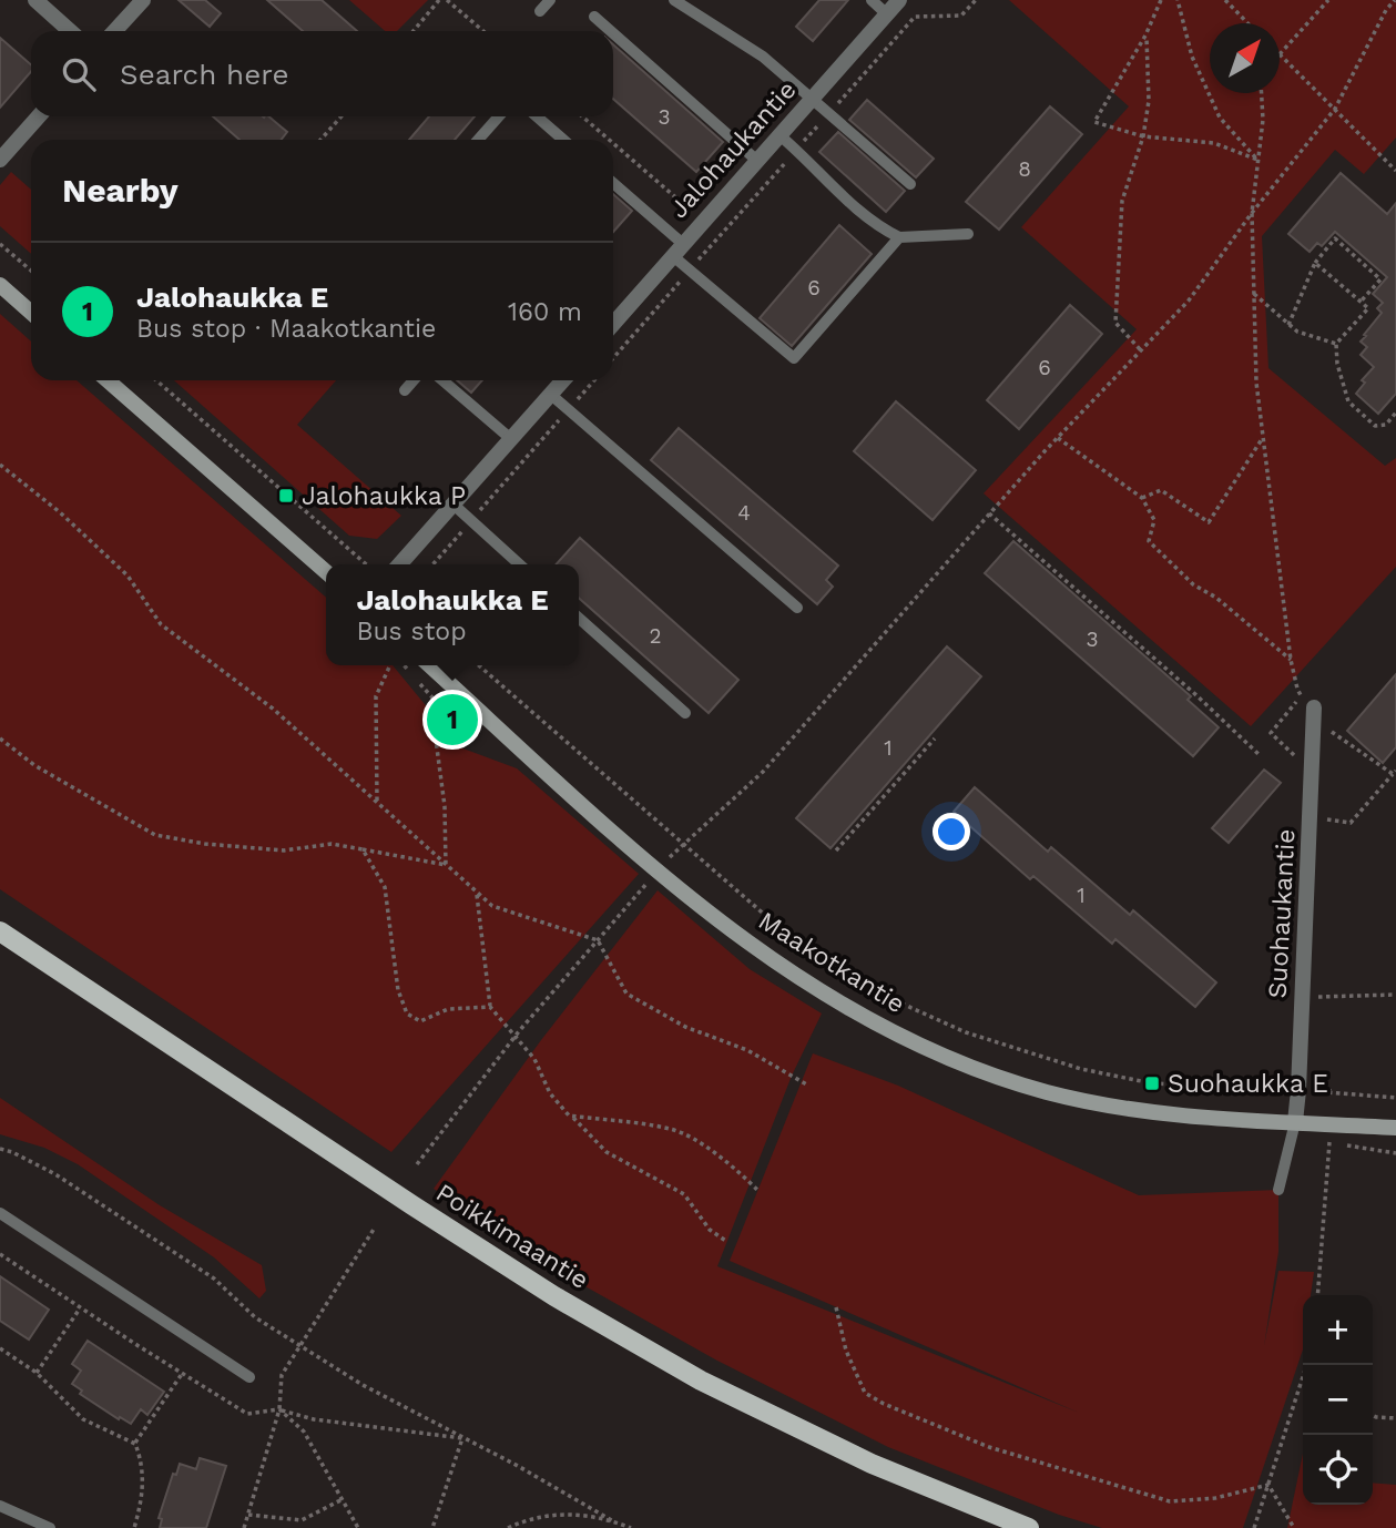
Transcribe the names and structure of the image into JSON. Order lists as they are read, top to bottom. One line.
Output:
{"streets":{"main road":["Poikkimaantie"],"street":["Jalohaukantie","Suohaukantie","Maakotkantie"]},"crossings":[["Suohaukantie","Maakotkantie"]],"places":{"transit":["Jalohaukka P","Suohaukka E"]},"house_numbers":["3","8","6","6","4","2","3","1","1"],"north":"top right","page":{"search":"Search here","heading":"Nearby","list":[{"mark":"1","name":"Jalohaukka E","note":"Bus stop · Maakotkantie","value":"160 m"}],"popup":["Jalohaukka E","Bus stop"],"pins":"1","map_buttons":["+","−"]}}
